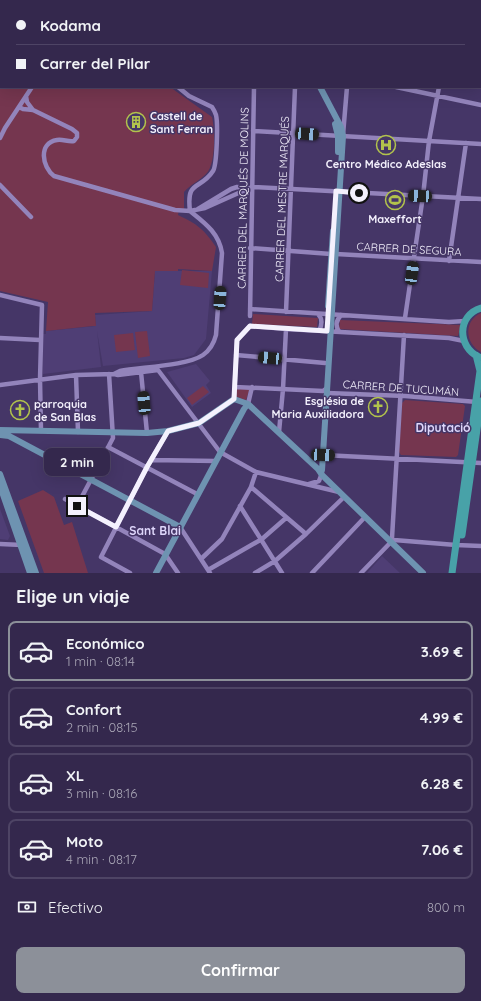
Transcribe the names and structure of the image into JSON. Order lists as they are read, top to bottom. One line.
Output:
{"streets":{"street":["CARRER DEL MARQUÉS DE MOLINS","CARRER DEL MESTRE MARQUÉS","CARRER DE SEGURA","CARRER DE TUCUMÁN"]},"crossings":[["CARRER DEL MARQUÉS DE MOLINS","CARRER DE SEGURA"],["CARRER DEL MESTRE MARQUÉS","CARRER DE SEGURA"]],"districts":["Diputació","Sant Blai"],"places":{"building":["Castell de Sant Ferran"],"hospital":["Centro Médico Adeslas"],"sports":["Maxeffort"],"church":["Església de Maria Auxiliadora","parroquia de San Blas"]},"page":{"banner":["Kodama","Carrer del Pilar"],"bubble":"2 min","heading":"Elige un viaje","list":[{"name":"Económico","note":"1 min · 08:14","value":"3.69 €"},{"name":"Confort","note":"2 min · 08:15","value":"4.99 €"},{"name":"XL","note":"3 min · 08:16","value":"6.28 €"},{"name":"Moto","note":"4 min · 08:17","value":"7.06 €"}],"pay":["Efectivo","800 m"],"buttons":"Confirmar"}}
